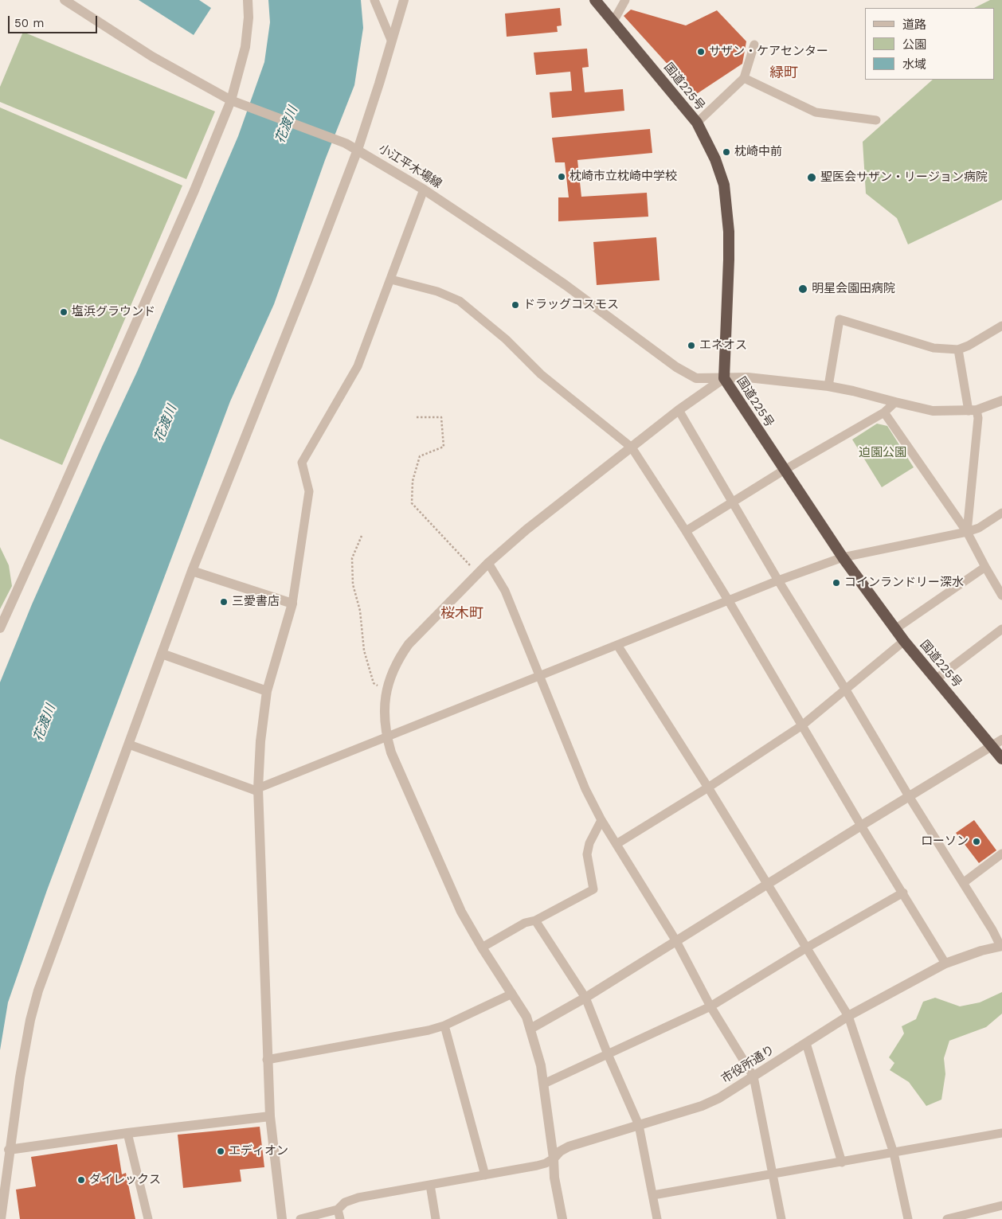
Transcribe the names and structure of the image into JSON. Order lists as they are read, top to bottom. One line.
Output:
{"streets":{"highway":["国道225号"],"street":["小江平木場線","市役所通り"]},"crossings":[["国道225号","小江平木場線"]],"districts":["緑町","桜木町"],"water":["花渡川"],"parks":["迫園公園"],"places":["サザン・ケアセンター","枕崎中前","枕崎市立枕崎中学校","聖医会サザン・リージョン病院","明星会園田病院","ドラッグコスモス","塩浜グラウンド","エネオス","コインランドリー深水","三愛書店","ローソン","エディオン","ダイレックス"],"legend":["道路","公園","水域"],"scale_bar":"50 m"}
